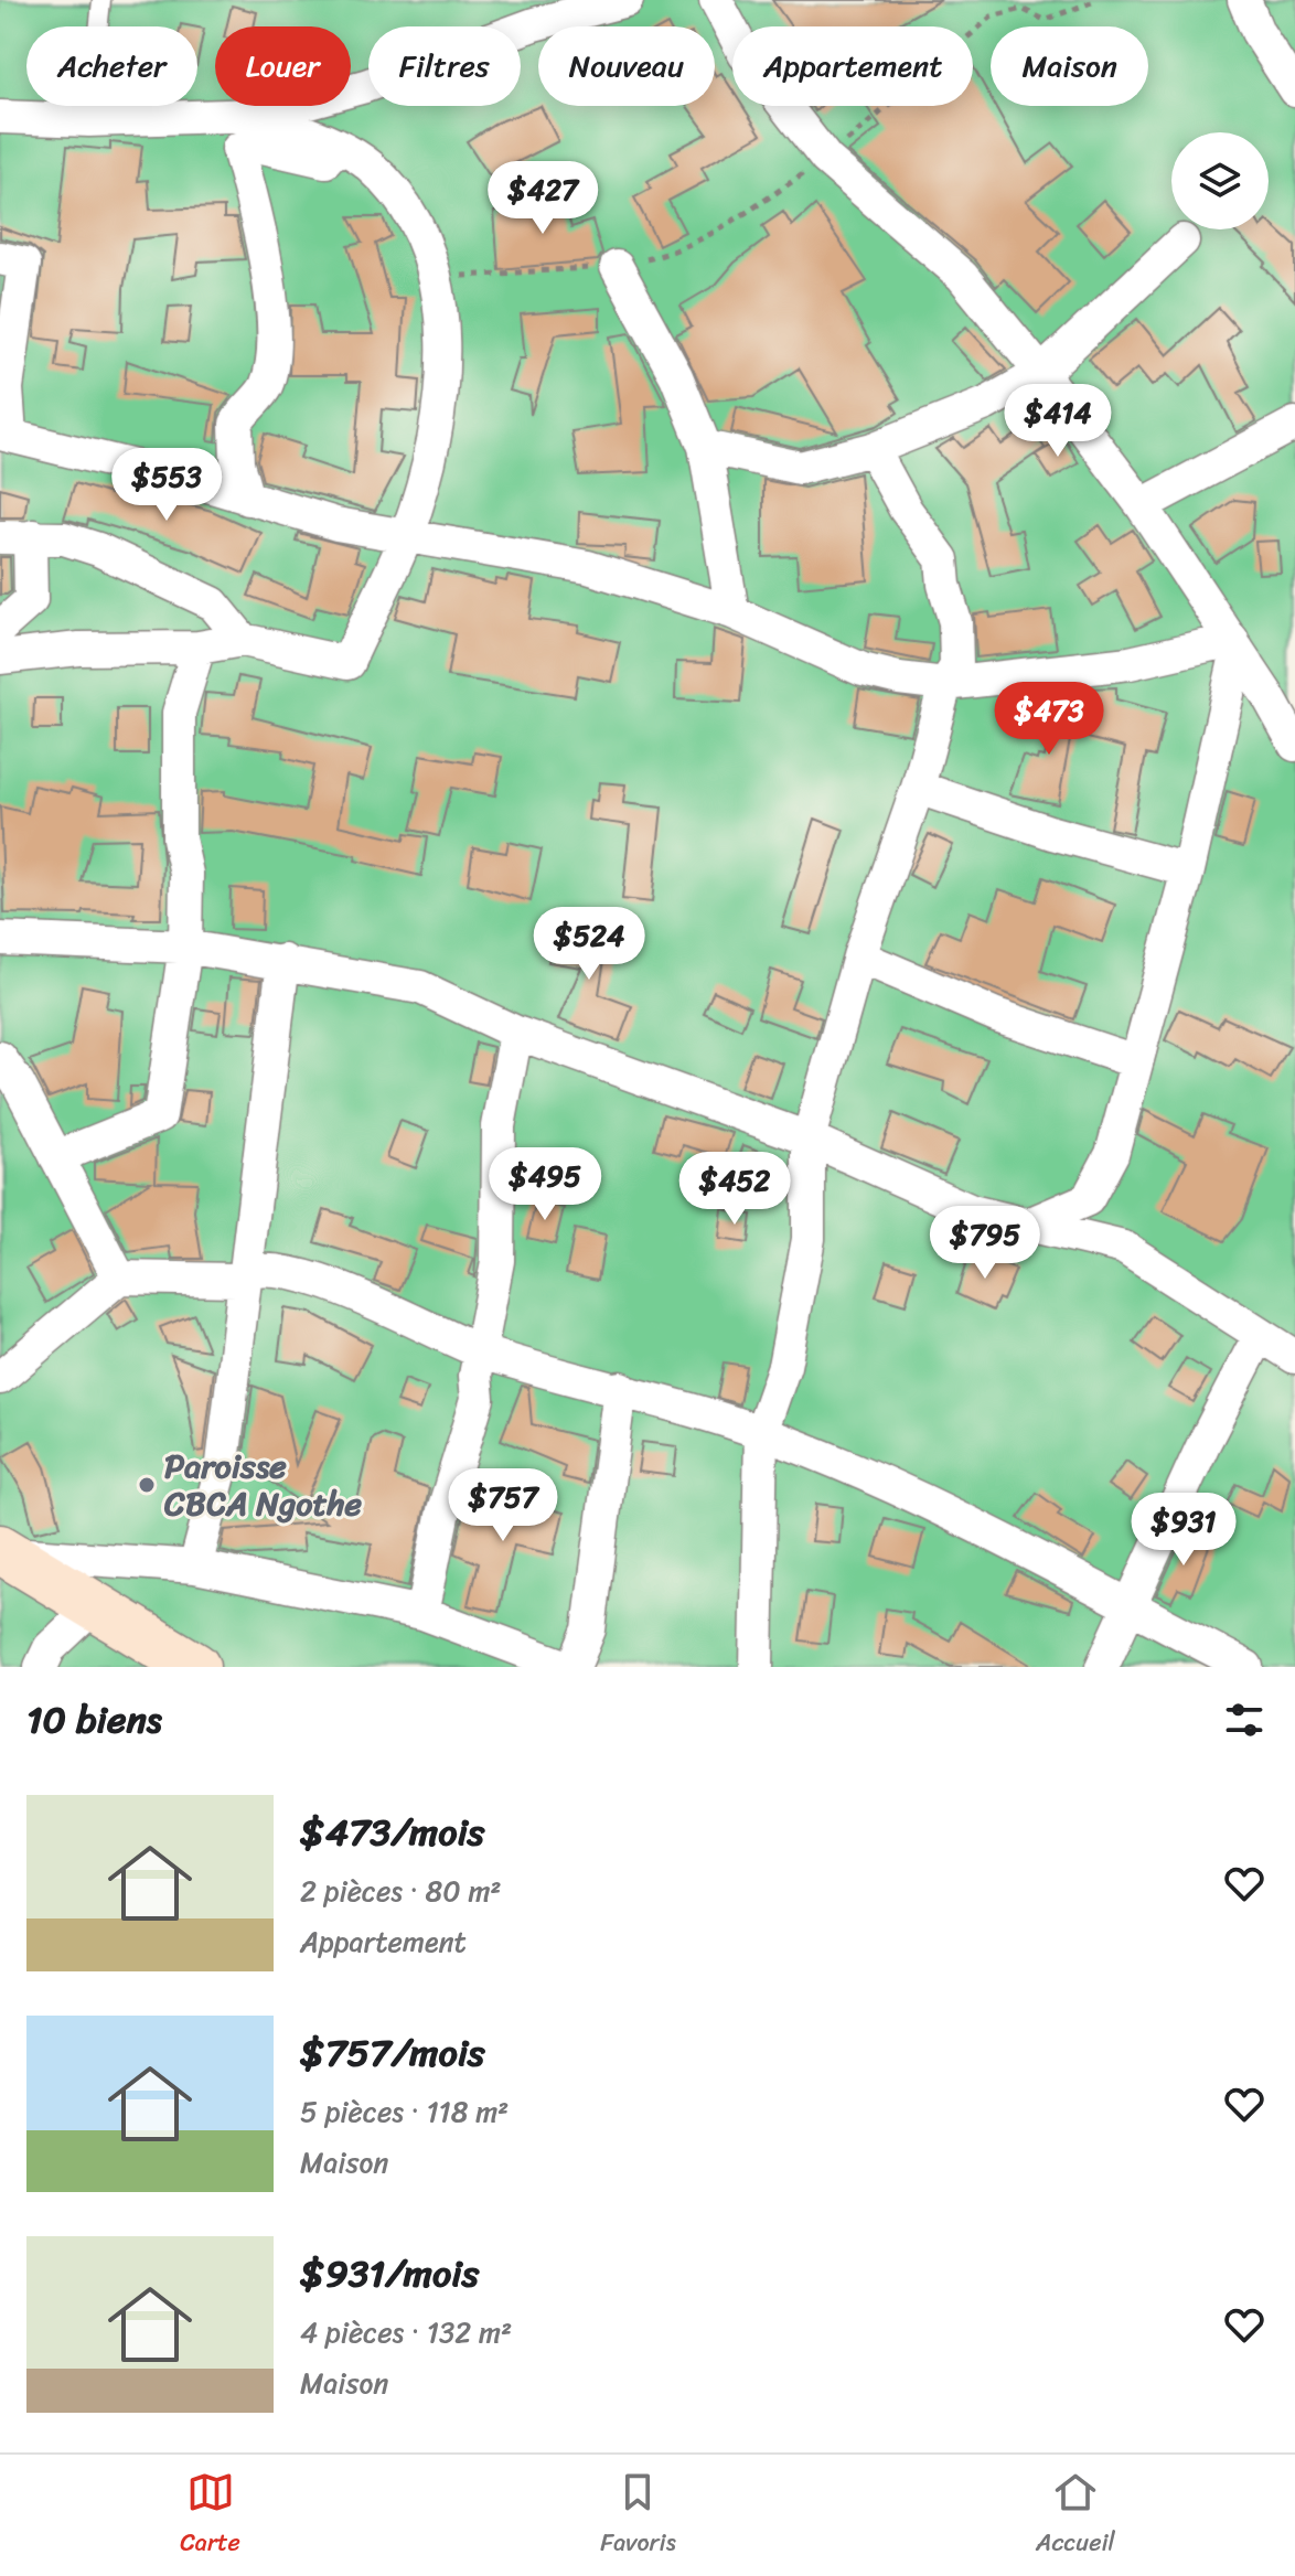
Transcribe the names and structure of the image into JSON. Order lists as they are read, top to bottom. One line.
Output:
{"places":["Paroisse CBCA Ngothe"],"page":{"chip":["Acheter","Louer","Filtres","Nouveau","Appartement","Maison"],"price":["$427","$414","$553","$473","$524","$495","$452","$795","$757","$931"],"heading":"10 biens","list":[{"name":"$473/mois","note":"2 pièces · 80 m² · Appartement"},{"name":"$757/mois","note":"5 pièces · 118 m² · Maison"},{"name":"$931/mois","note":"4 pièces · 132 m² · Maison"}],"tabs":["Carte","Favoris","Accueil"]}}
